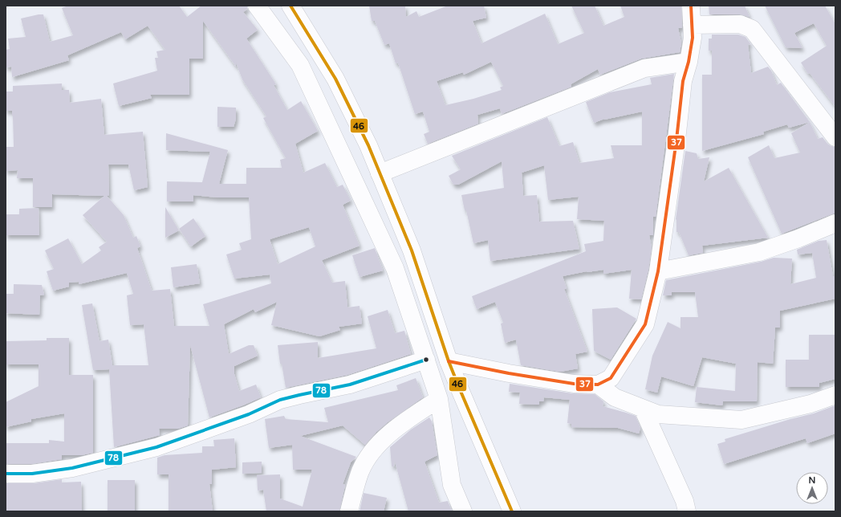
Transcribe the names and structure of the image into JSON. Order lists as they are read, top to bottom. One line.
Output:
{"lines":["transit line 46","transit line 37","transit line 78"],"north":"top"}
